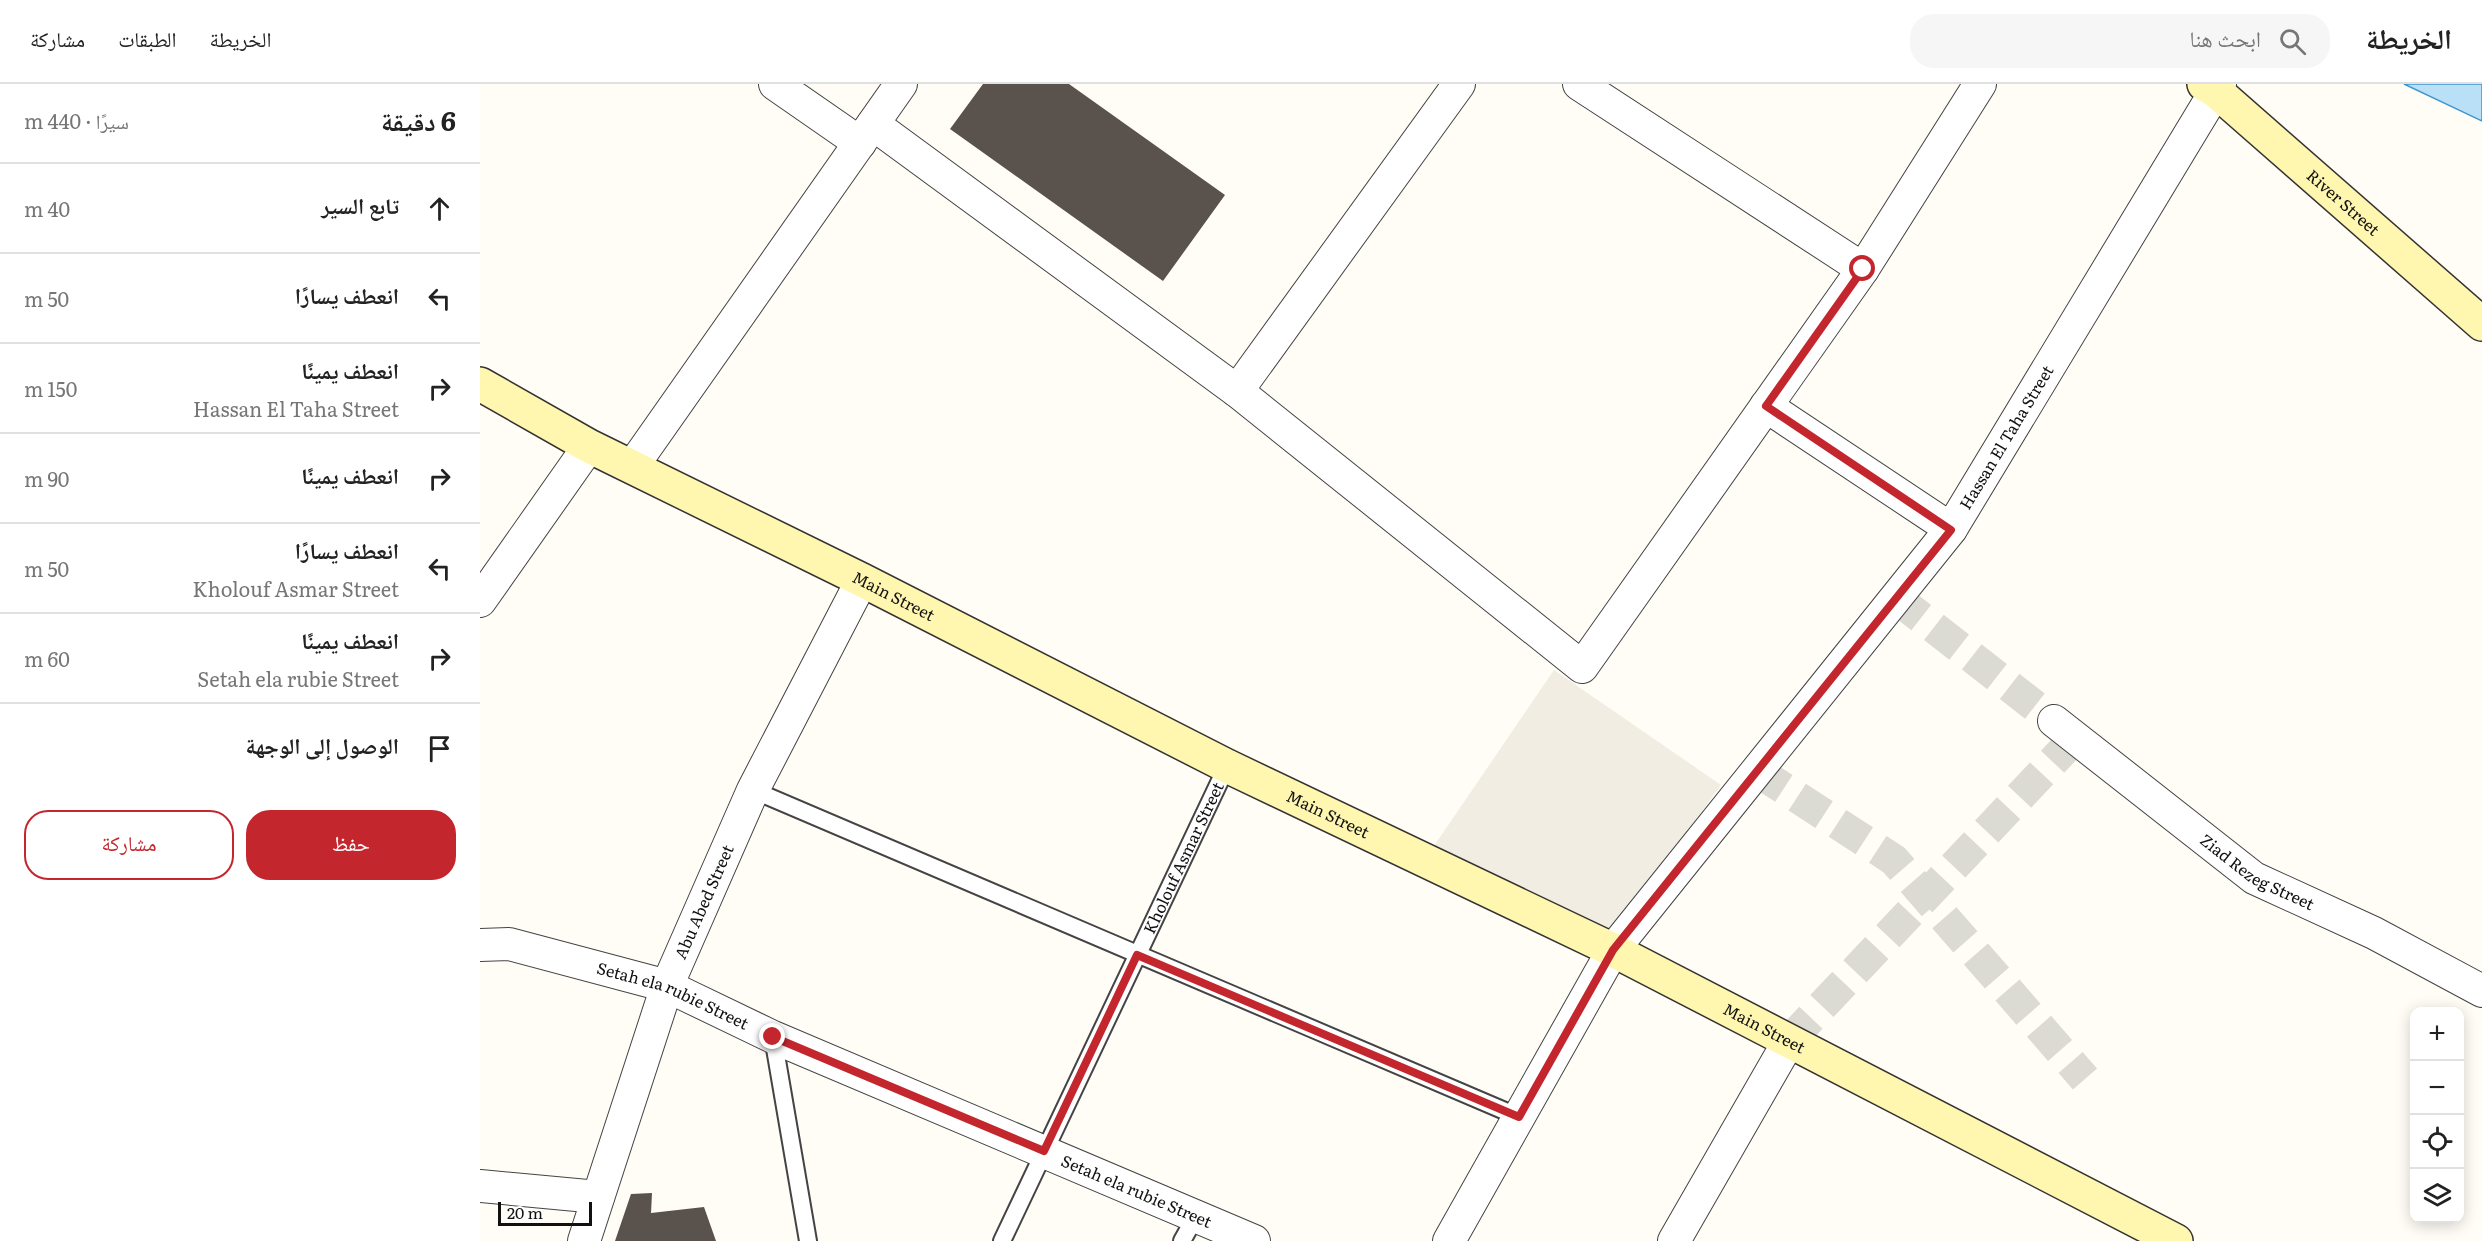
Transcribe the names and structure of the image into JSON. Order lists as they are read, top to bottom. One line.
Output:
{"streets":{"main road":["River Street","Main Street"],"street":["Hassan El Taha Street","Ziad Rezeg Street","Abu Abed Street","Setah ela rubie Street"],"lane":["Kholouf Asmar Street"]},"crossings":[["River Street","Hassan El Taha Street"],["Hassan El Taha Street","Main Street"],["Main Street","Kholouf Asmar Street"],["Main Street","Abu Abed Street"],["Kholouf Asmar Street","Setah ela rubie Street"],["Abu Abed Street","Setah ela rubie Street"]],"scale_bar":"20 m","page":{"header":"الخريطة","search":"ابحث هنا","nav":["الخريطة","الطبقات","مشاركة"],"heading":["6 دقيقة","سيرًا · 440 m"],"list":[["تابع السير","40 m"],["انعطف يسارًا","50 m"],["انعطف يمينًا","Hassan El Taha Street","150 m"],["انعطف يمينًا","90 m"],["انعطف يسارًا","Kholouf Asmar Street","50 m"],["انعطف يمينًا","Setah ela rubie Street","60 m"],"الوصول إلى الوجهة"],"buttons":["حفظ","مشاركة"],"map_buttons":["+","−"],"scale":"20 m"}}
